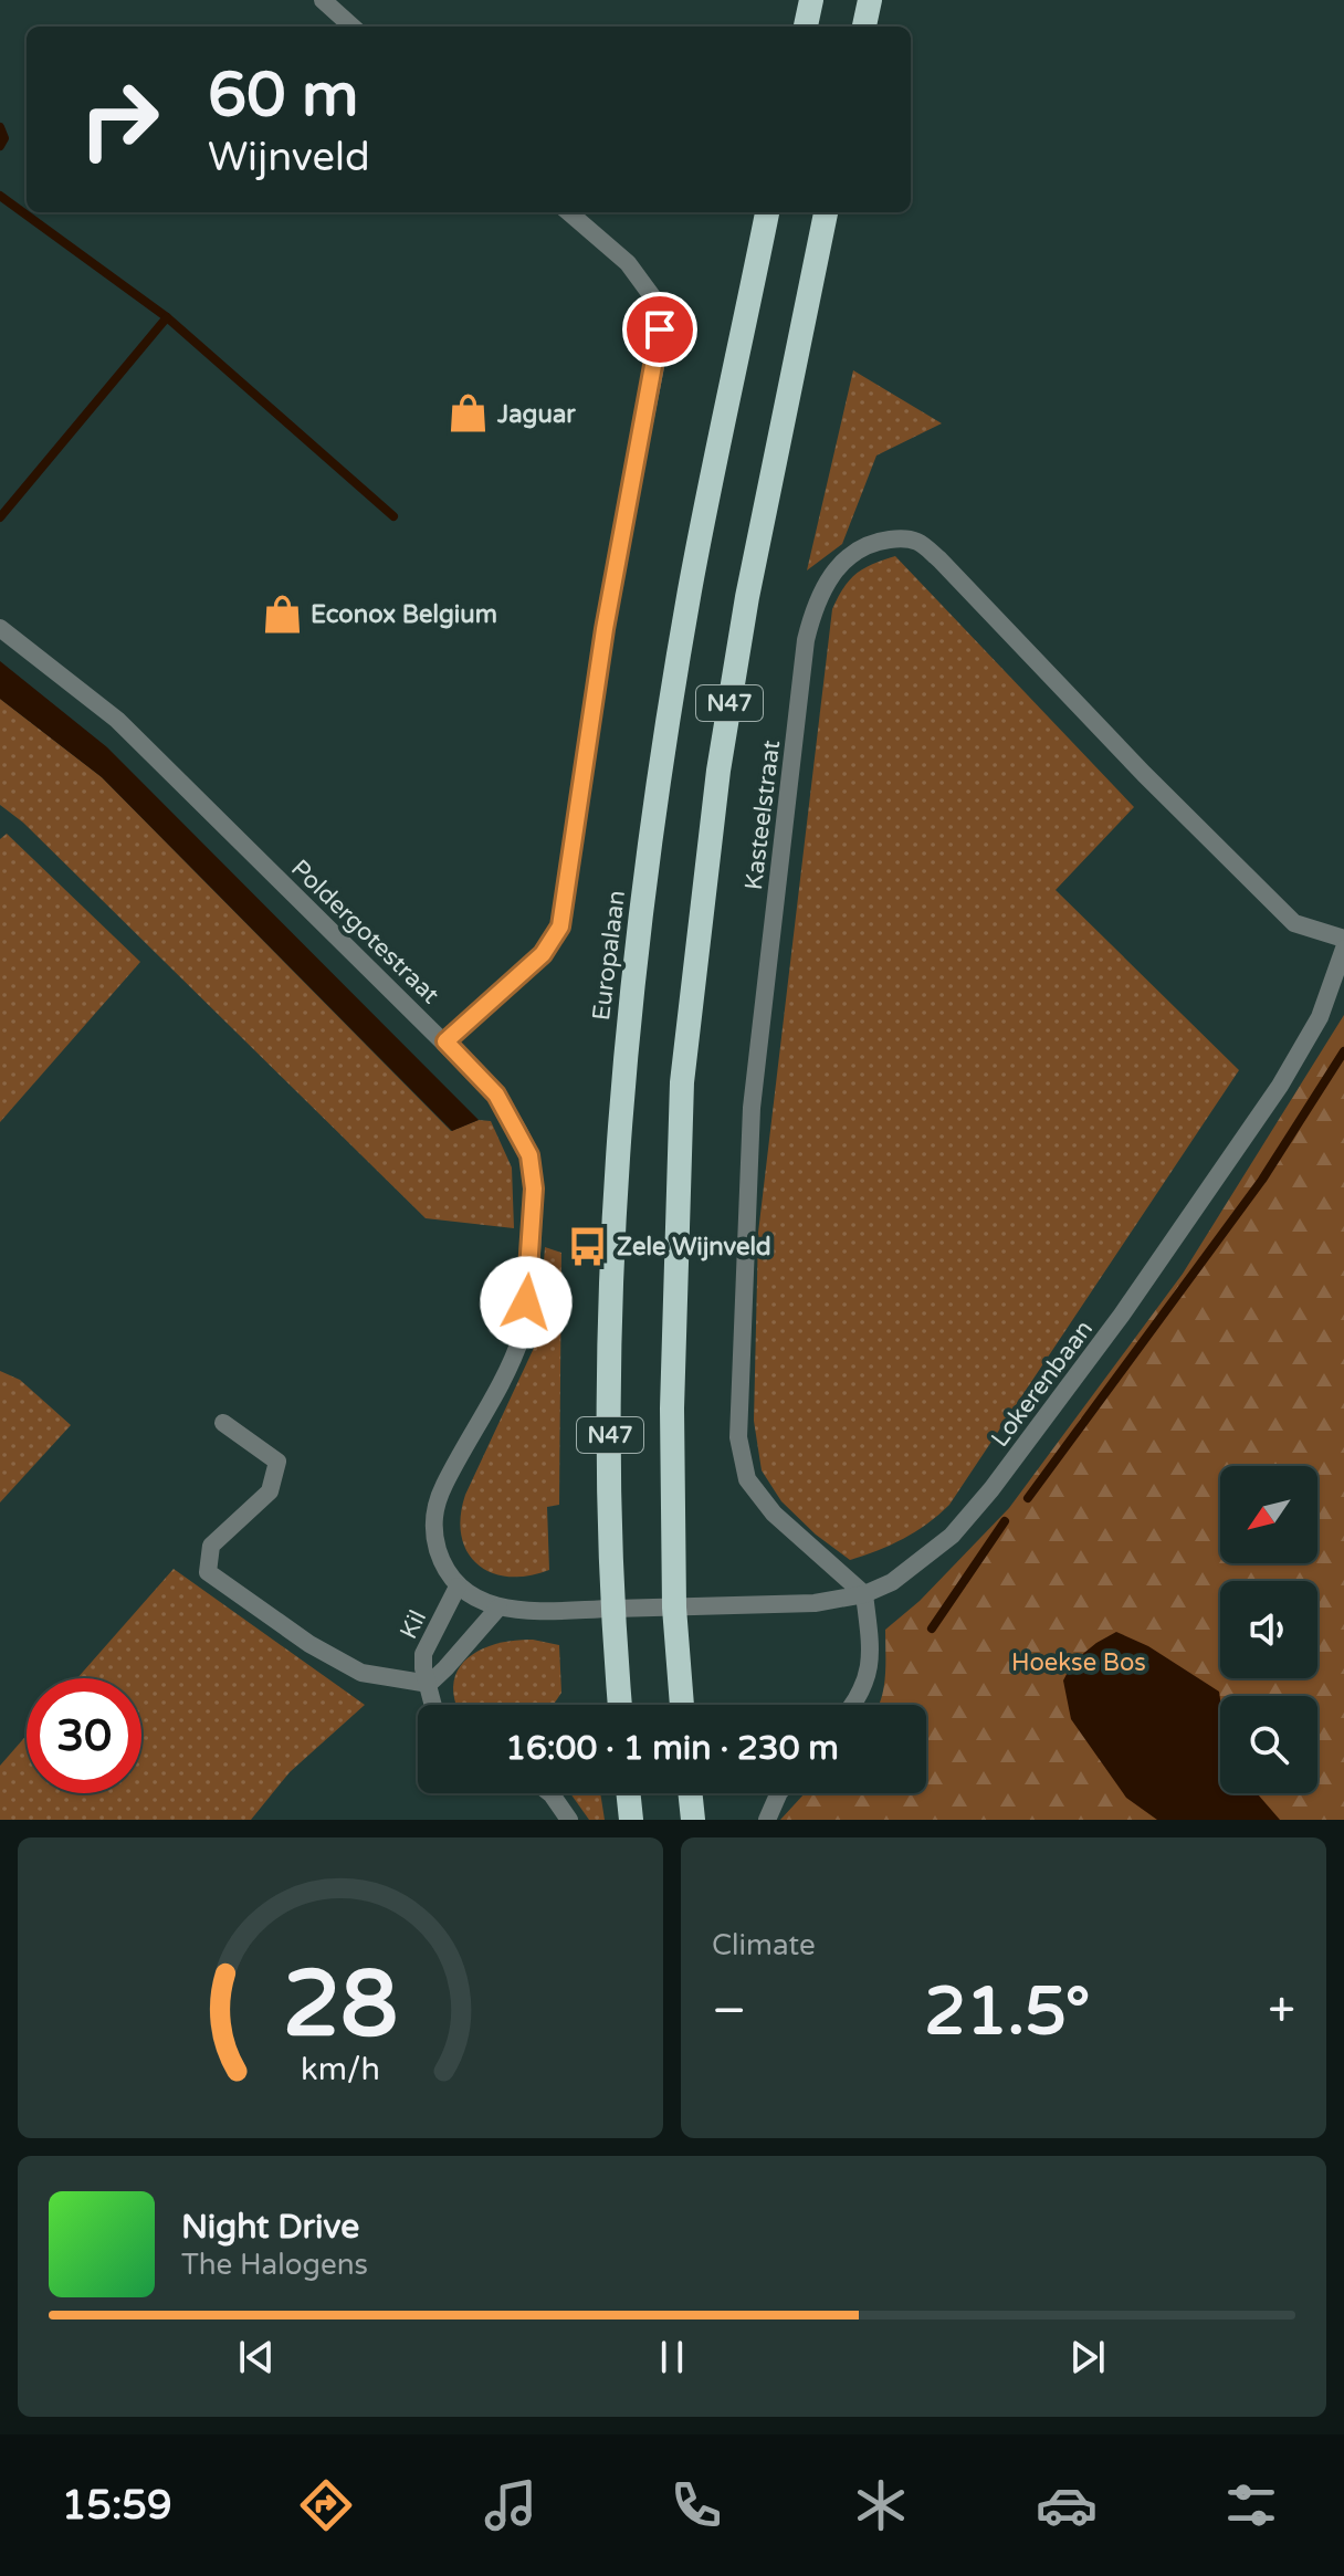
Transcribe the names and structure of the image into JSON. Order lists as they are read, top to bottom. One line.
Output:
{"streets":{"highway":["N47","Europalaan"],"street":["Kasteelstraat","Poldergotestraat","Lokerenbaan","Kil"]},"crossings":[["N47","Lokerenbaan"],["Kasteelstraat","Lokerenbaan"],["Poldergotestraat","Kil"],["Europalaan","Lokerenbaan"]],"parks":["Hoekse Bos"],"places":{"shop":["Jaguar","Econox Belgium"],"bus stop":["Zele Wijnveld"]},"north":"bottom left","page":{"turn":["60 m","Wijnveld"],"limit":"30","trip":"16:00 · 1 min · 230 m","tile":"Climate","heat":["−","21.5°","+"],"song":["Night Drive","The Halogens"],"tabs":"15:59","gauge":["28","km/h"]}}
